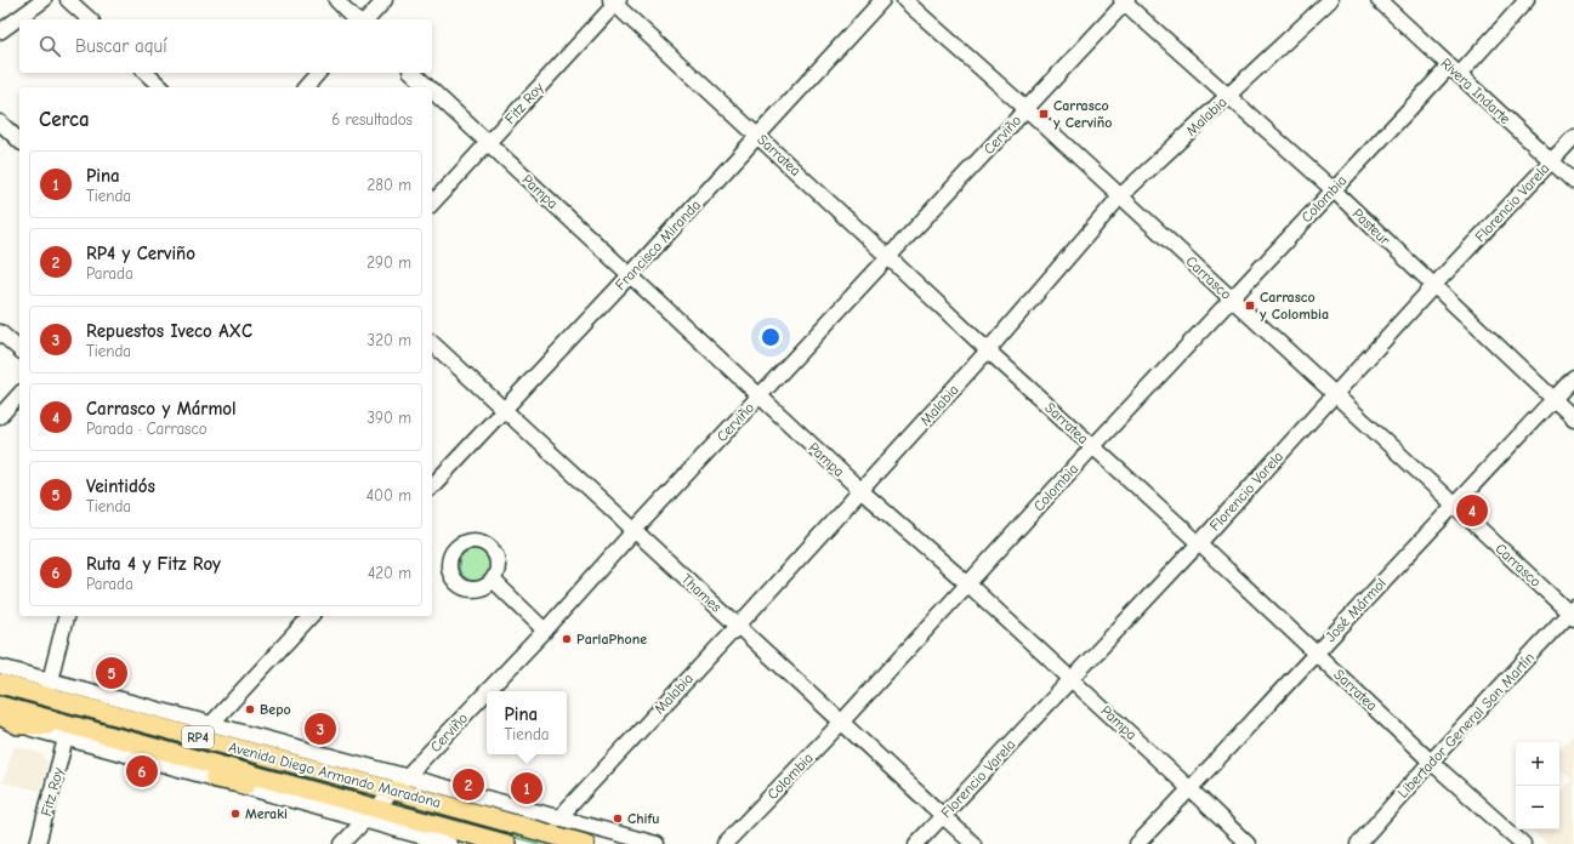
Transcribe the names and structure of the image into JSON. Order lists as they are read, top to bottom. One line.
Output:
{"streets":{"main road":["RP4","Avenida Diego Armando Maradona"],"street":["Rivera Indarte","Fitz Roy","Malabia","Cerviño","Sarratea","Pampa","Colombia","Florencio Varela","Pasteur","Francisco Miranda","Carrasco","Thames","José Mármol","Libertador General San Martín"]},"crossings":[["Rivera Indarte","Colombia"],["Rivera Indarte","Florencio Varela"],["Fitz Roy","Sarratea"],["Fitz Roy","Pampa"],["Fitz Roy","Avenida Diego Armando Maradona"],["Malabia","Sarratea"],["Malabia","Pampa"],["Malabia","Pasteur"],["Malabia","Carrasco"],["Malabia","Thames"],["Malabia","Avenida Diego Armando Maradona"],["Cerviño","Sarratea"],["Cerviño","Pampa"],["Cerviño","Pasteur"],["Cerviño","Carrasco"],["Cerviño","Thames"],["Cerviño","Avenida Diego Armando Maradona"],["Sarratea","Colombia"],["Sarratea","Florencio Varela"],["Sarratea","Francisco Miranda"],["Sarratea","José Mármol"],["Sarratea","Libertador General San Martín"],["Pampa","Colombia"],["Pampa","Florencio Varela"],["Pampa","Francisco Miranda"],["Pampa","José Mármol"],["Colombia","Pasteur"],["Colombia","Carrasco"],["Colombia","Thames"],["Florencio Varela","Pasteur"],["Florencio Varela","Carrasco"],["Florencio Varela","Thames"],["Pasteur","José Mármol"],["Francisco Miranda","Thames"],["Carrasco","José Mármol"],["Carrasco","Libertador General San Martín"]],"places":{"transit":["Carrasco y Cerviño","Carrasco y Colombia"],"other":["ParlaPhone","Bepo","Meraki","Chifu"]},"page":{"search":"Buscar aquí","heading":["Cerca","6 resultados"],"list":[{"mark":"1","name":"Pina","note":"Tienda","value":"280 m"},{"mark":"2","name":"RP4 y Cerviño","note":"Parada","value":"290 m"},{"mark":"3","name":"Repuestos Iveco AXC","note":"Tienda","value":"320 m"},{"mark":"4","name":"Carrasco y Mármol","note":"Parada · Carrasco","value":"390 m"},{"mark":"5","name":"Veintidós","note":"Tienda","value":"400 m"},{"mark":"6","name":"Ruta 4 y Fitz Roy","note":"Parada","value":"420 m"}],"pins":["4","5","3","6","2","1"],"popup":["Pina","Tienda"],"map_buttons":["+","−"]}}
